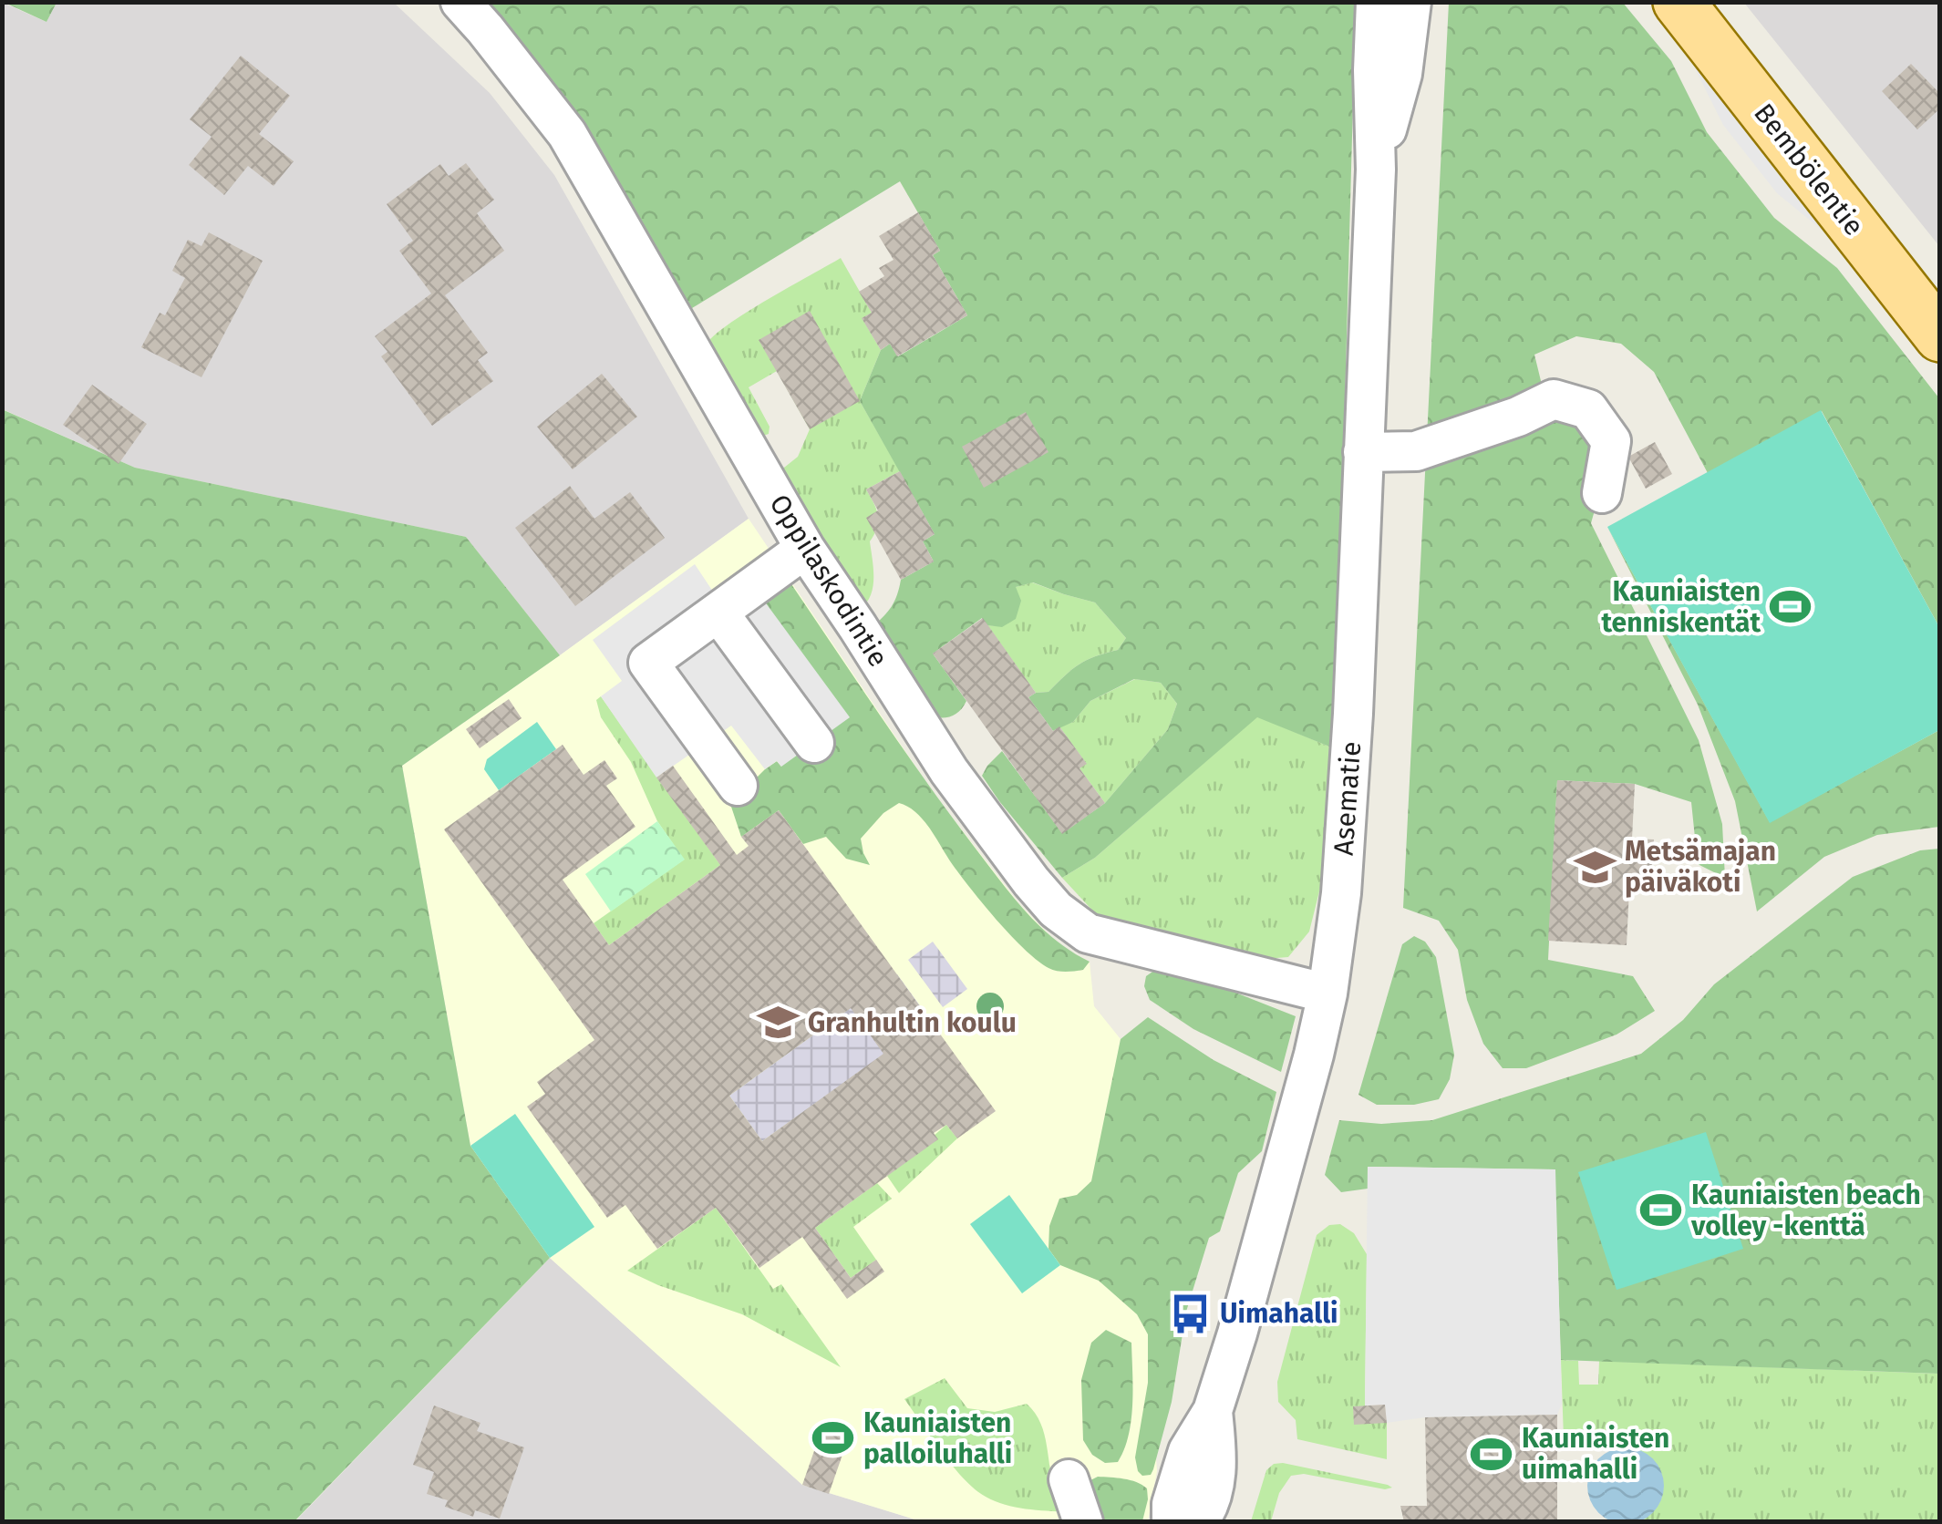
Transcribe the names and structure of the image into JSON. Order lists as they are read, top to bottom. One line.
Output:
{"streets":{"main road":["Bembölentie"],"street":["Oppilaskodintie","Asematie"]},"crossings":[["Oppilaskodintie","Asematie"]],"places":{"sports":["Kauniaisten tenniskentät","Kauniaisten beach volley -kenttä","Kauniaisten palloiluhalli","Kauniaisten uimahalli"],"school or university":["Metsämajan päiväkoti","Granhultin koulu"],"bus stop":["Uimahalli"]}}
